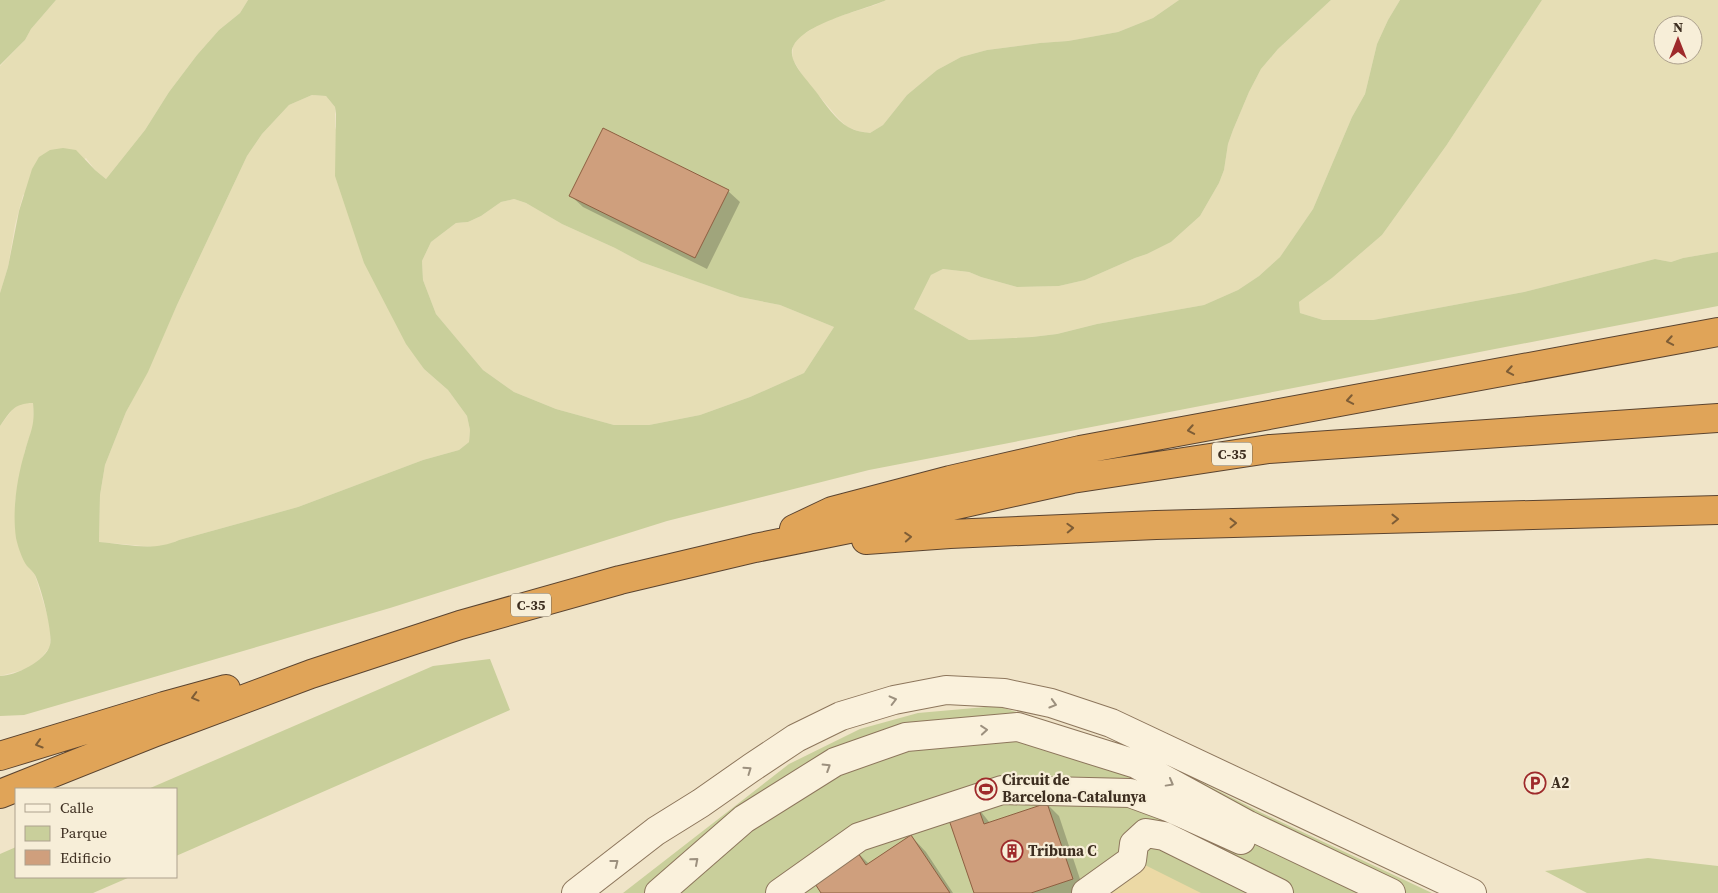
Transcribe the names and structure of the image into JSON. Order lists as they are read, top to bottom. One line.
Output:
{"streets":{"highway":["C-35"]},"places":{"parking":["A2"],"sports":["Circuit de Barcelona-Catalunya"],"building":["Tribuna C"]},"legend":["Calle","Parque","Edificio"],"north":"top"}
